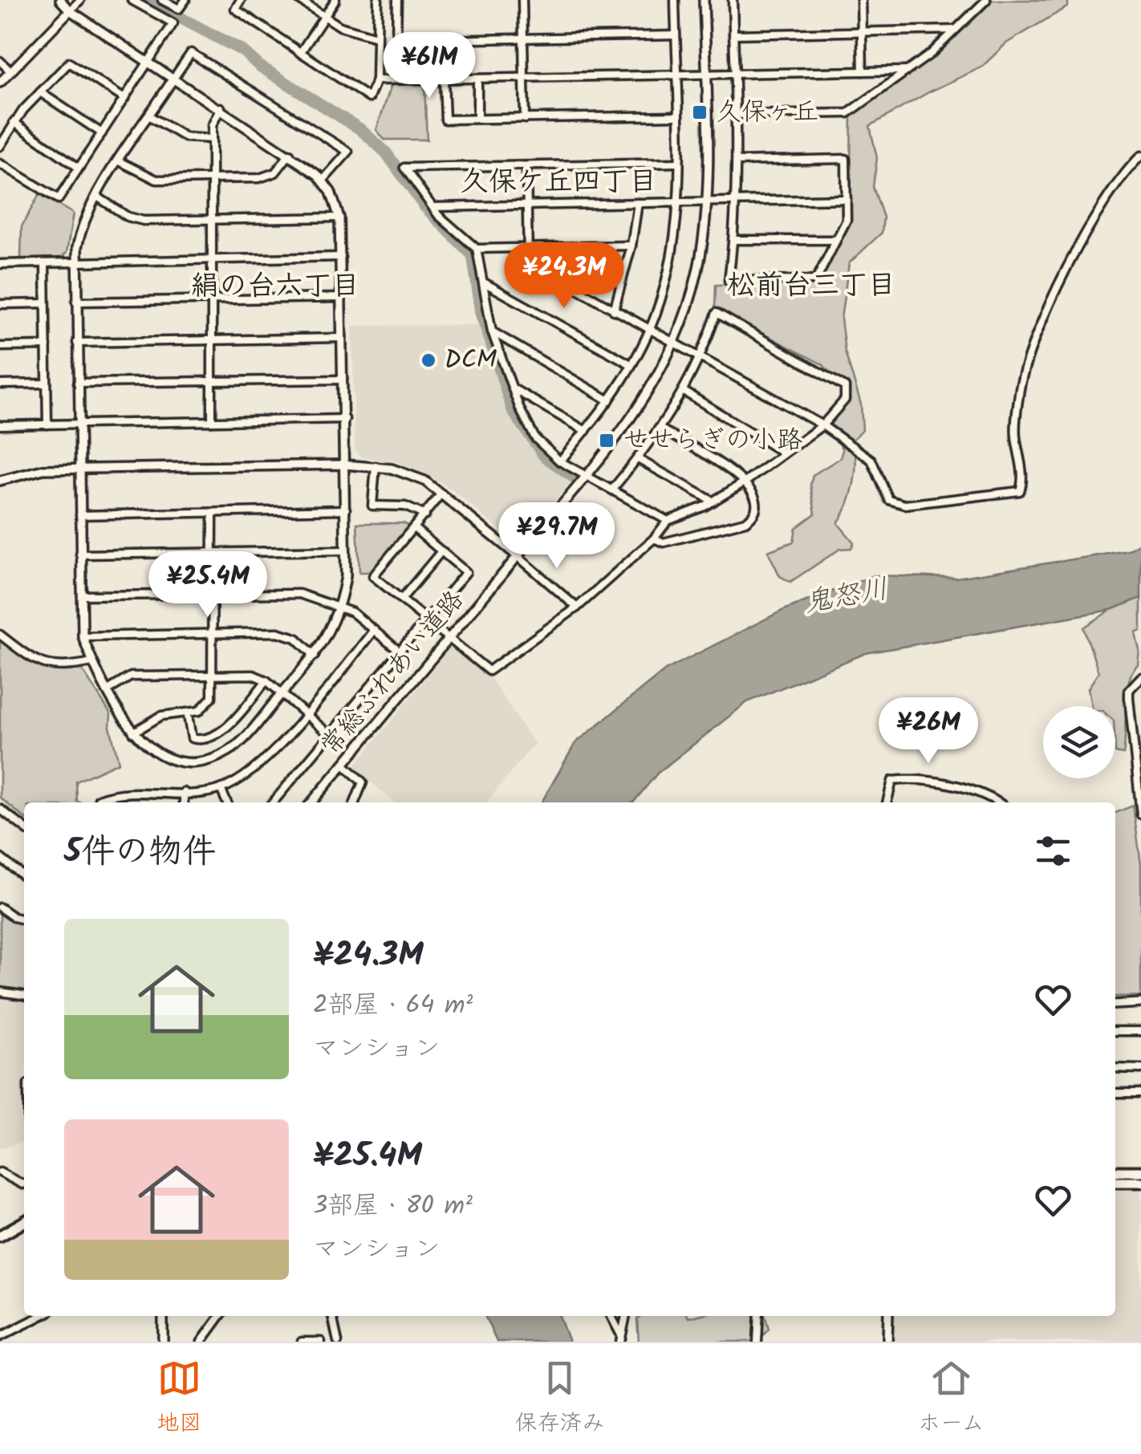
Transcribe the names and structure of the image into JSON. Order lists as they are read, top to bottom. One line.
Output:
{"streets":{"street":["常総ふれあい道路"]},"districts":["久保ケ丘四丁目","松前台三丁目","絹の台六丁目"],"water":["鬼怒川"],"places":{"transit":["久保ヶ丘","せせらぎの小路"],"other":["DCM"]},"page":{"price":["¥61M","¥24.3M","¥29.7M","¥25.4M","¥26M"],"heading":"5件の物件","list":[{"name":"¥24.3M","note":"2部屋 · 64 m² · マンション"},{"name":"¥25.4M","note":"3部屋 · 80 m² · マンション"}],"tabs":["地図","保存済み","ホーム"]}}
